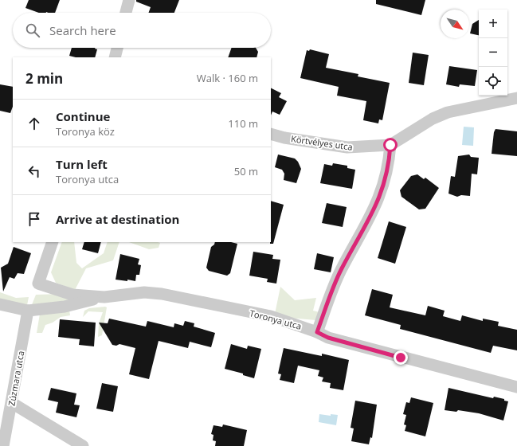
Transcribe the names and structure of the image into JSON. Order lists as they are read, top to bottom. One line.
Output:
{"streets":{"street":["Körtvélyes utca","Toronya utca","Zúzmara utca"]},"crossings":[["Toronya utca","Zúzmara utca"]],"north":"bottom right","page":{"map_buttons":["+","−"],"search":"Search here","heading":["2 min","Walk · 160 m"],"list":[["Continue","Toronya köz","110 m"],["Turn left","Toronya utca","50 m"],"Arrive at destination"]}}
